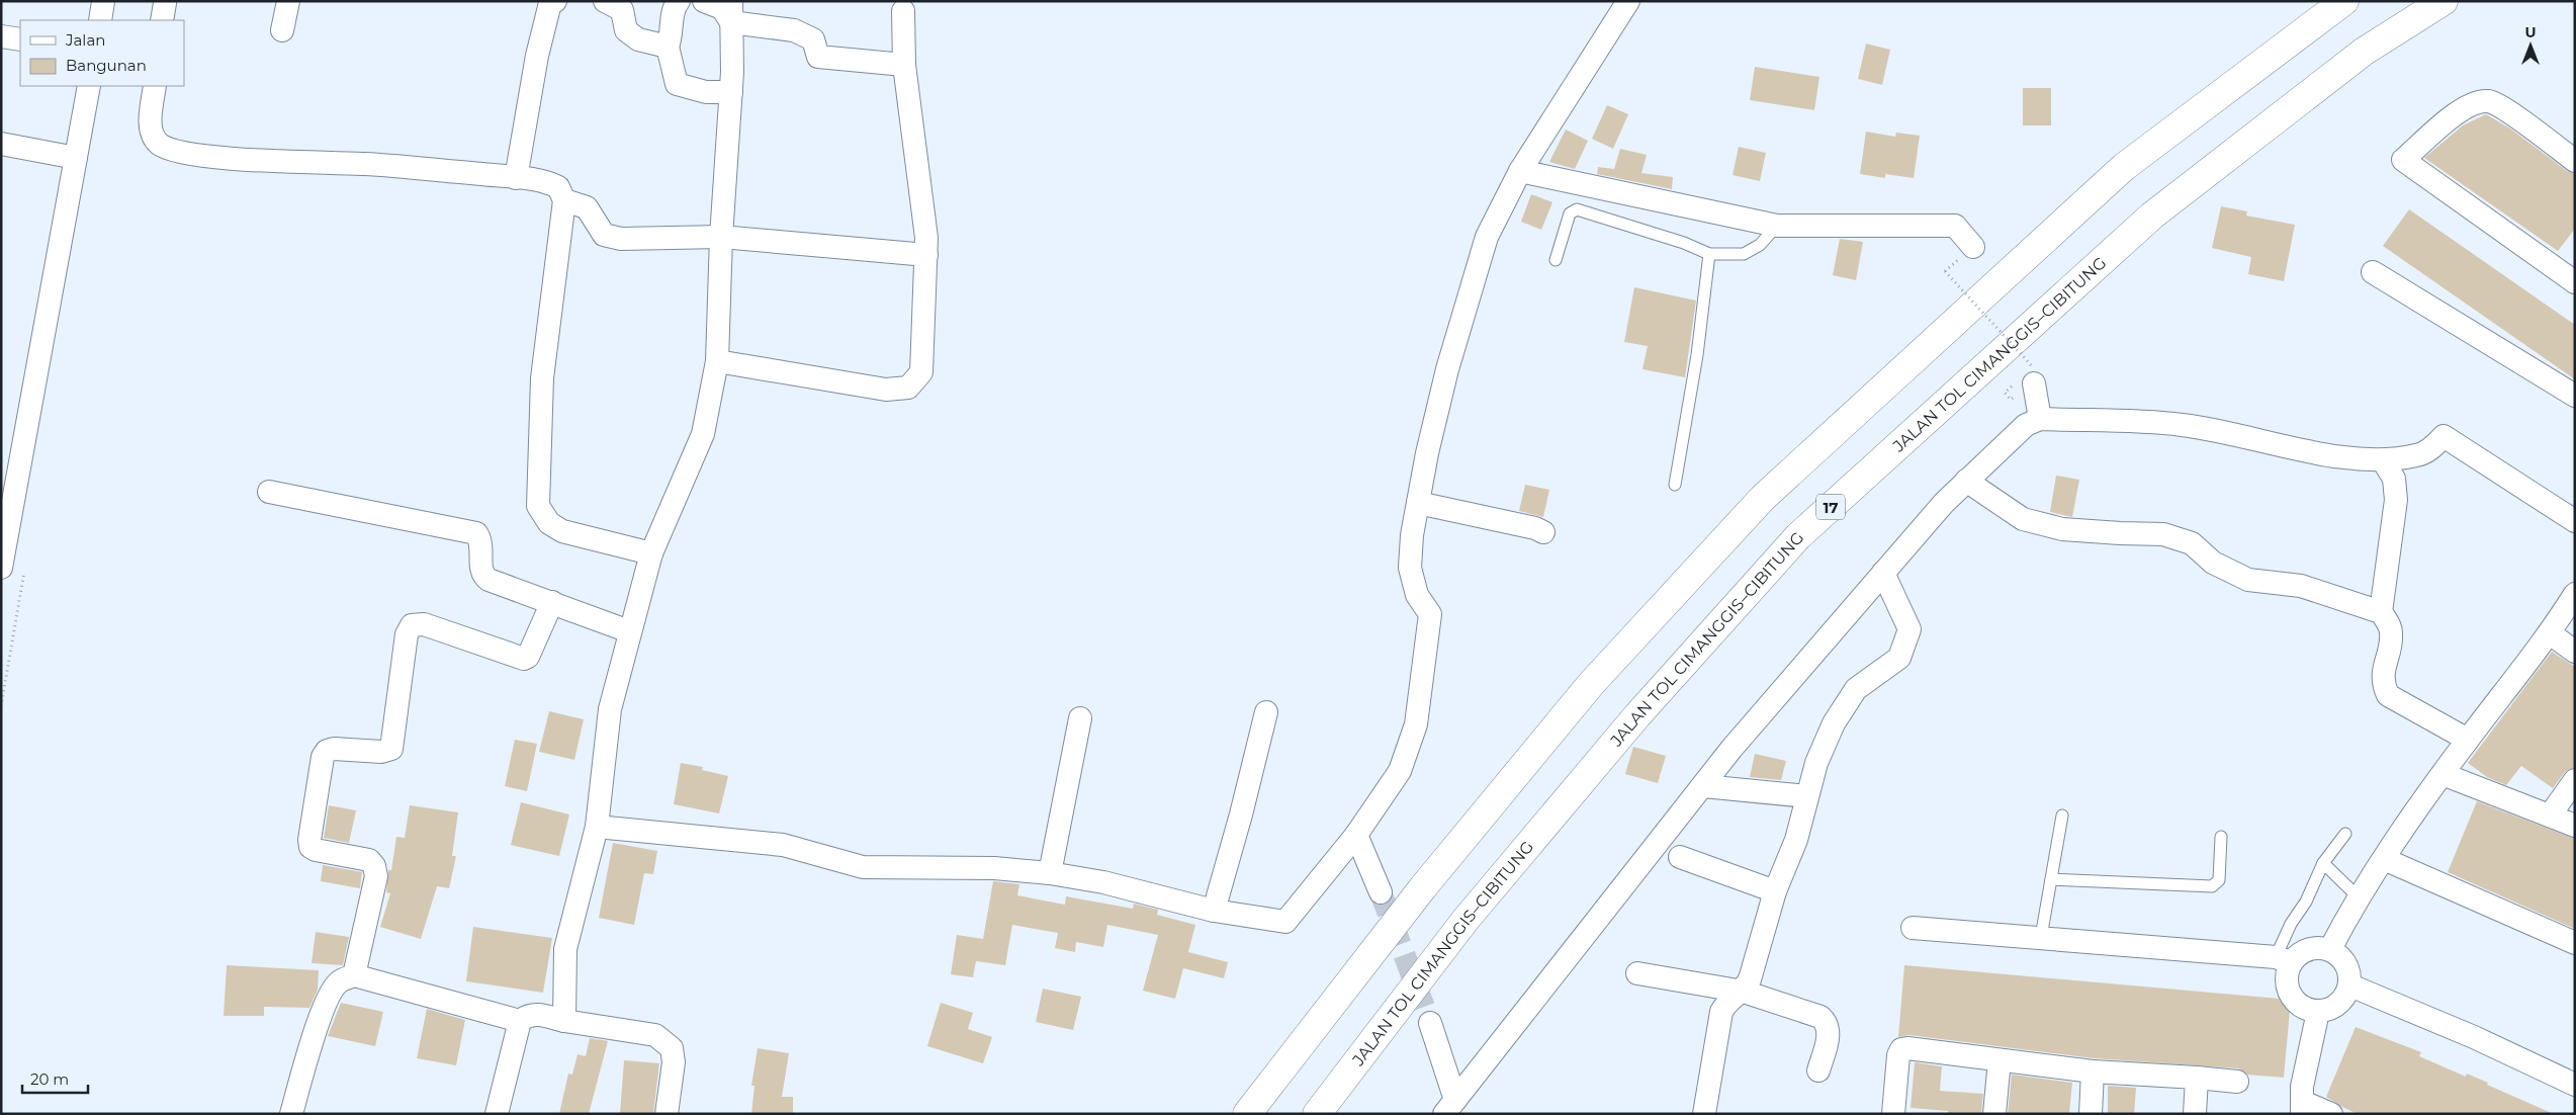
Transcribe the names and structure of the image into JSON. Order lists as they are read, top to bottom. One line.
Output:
{"streets":{"highway":["JALAN TOL CIMANGGIS–CIBITUNG","17"]},"legend":["Jalan","Bangunan"],"scale_bar":"20 m","north":"top"}
